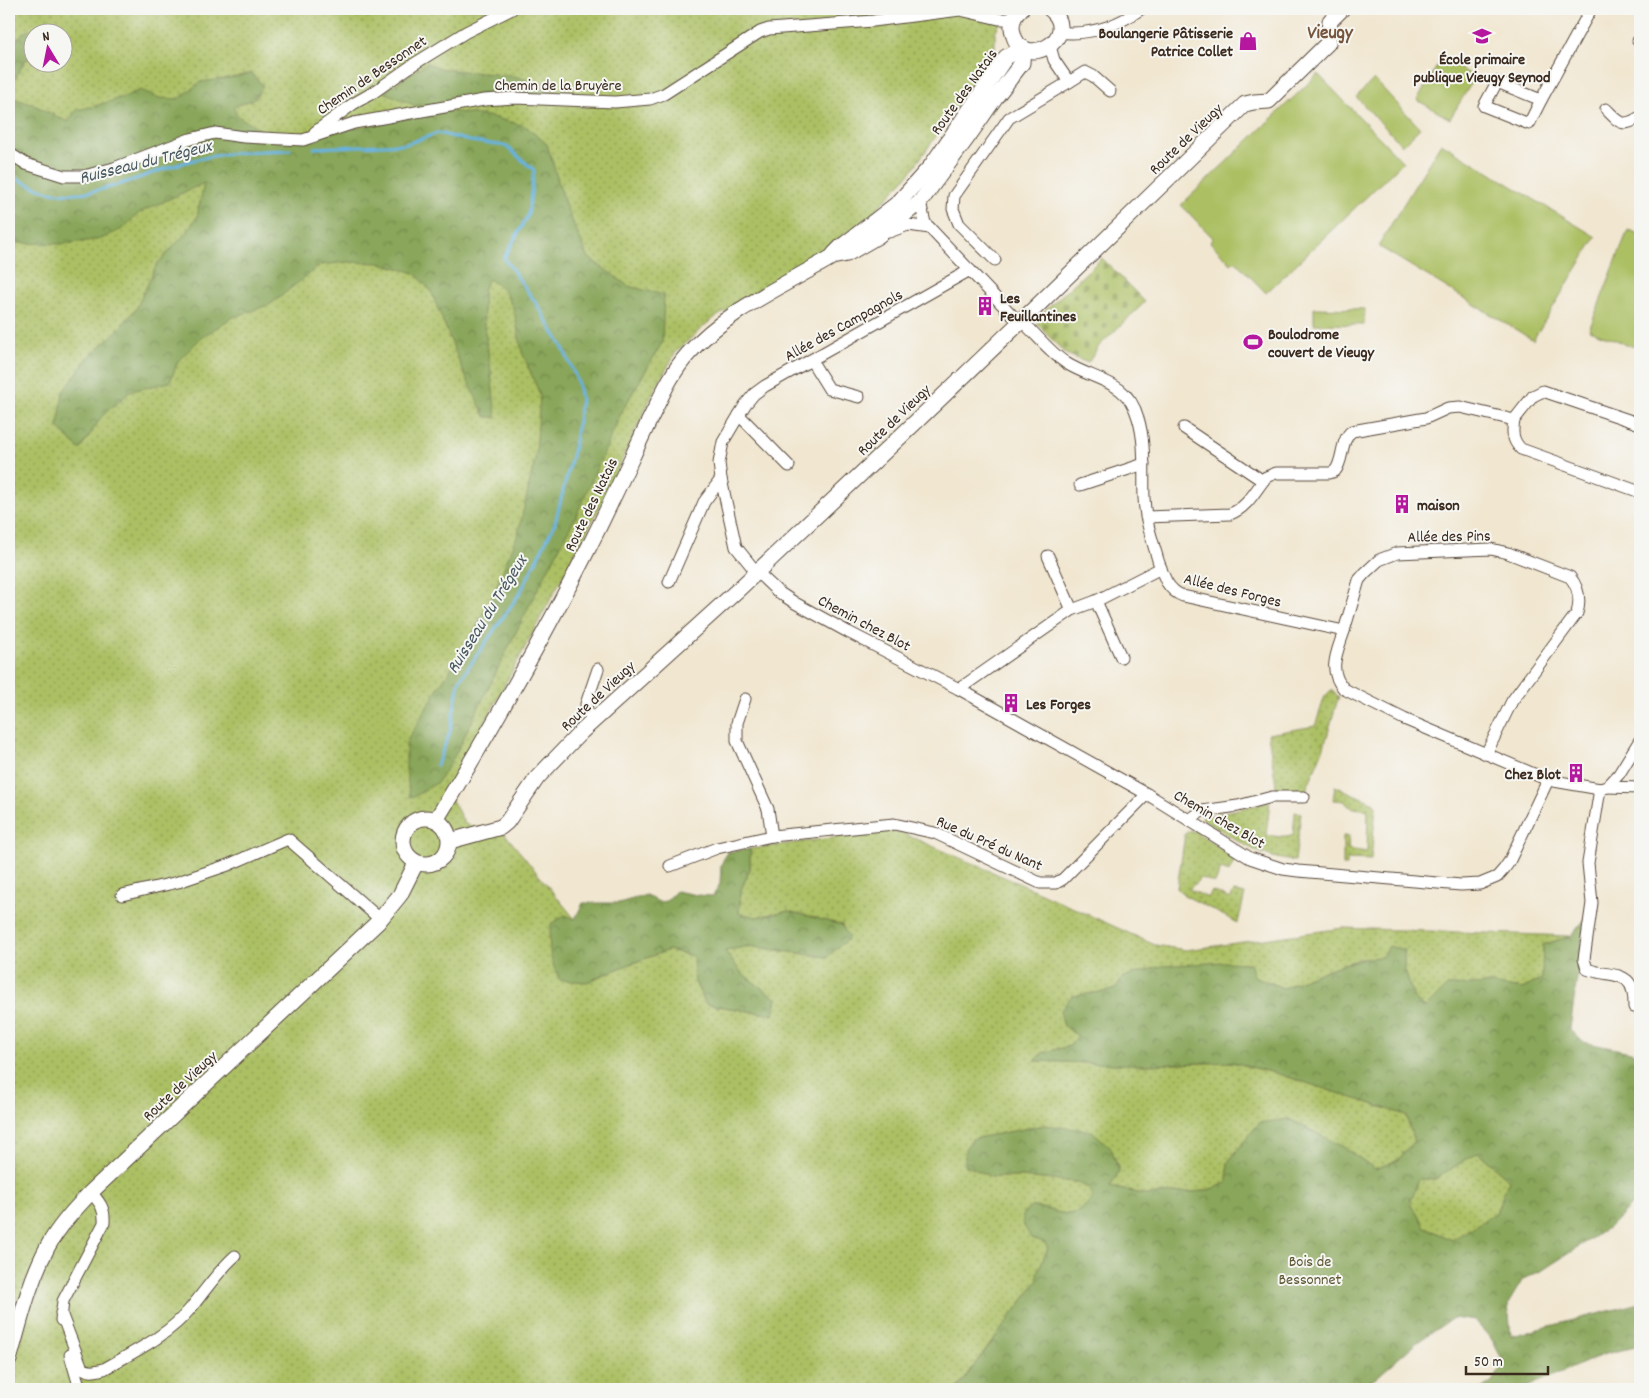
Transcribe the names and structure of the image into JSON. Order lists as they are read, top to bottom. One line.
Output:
{"streets":{"street":["Chemin de Bessonnet","Chemin de la Bruyère","Route des Natais","Route de Vieugy","Allée des Campagnols","Allée des Pins","Allée des Forges","Chemin chez Blot","Rue du Pré du Nant"]},"crossings":[["Chemin de Bessonnet","Chemin de la Bruyère"],["Route des Natais","Route de Vieugy"],["Route des Natais","Allée des Forges"],["Route de Vieugy","Allée des Campagnols"],["Route de Vieugy","Allée des Forges"],["Route de Vieugy","Chemin chez Blot"],["Allée des Campagnols","Allée des Forges"],["Allée des Campagnols","Chemin chez Blot"],["Allée des Pins","Allée des Forges"],["Chemin chez Blot","Rue du Pré du Nant"]],"districts":["Vieugy"],"water":["Ruisseau du Trégeux"],"parks":["Bois de Bessonnet"],"places":{"school or university":["École primaire publique Vieugy Seynod"],"shop":["Boulangerie Pâtisserie Patrice Collet"],"building":["Les Feuillantines","maison","Les Forges","Chez Blot"],"sports":["Boulodrome couvert de Vieugy"]},"scale_bar":"50 m","north":"top"}
